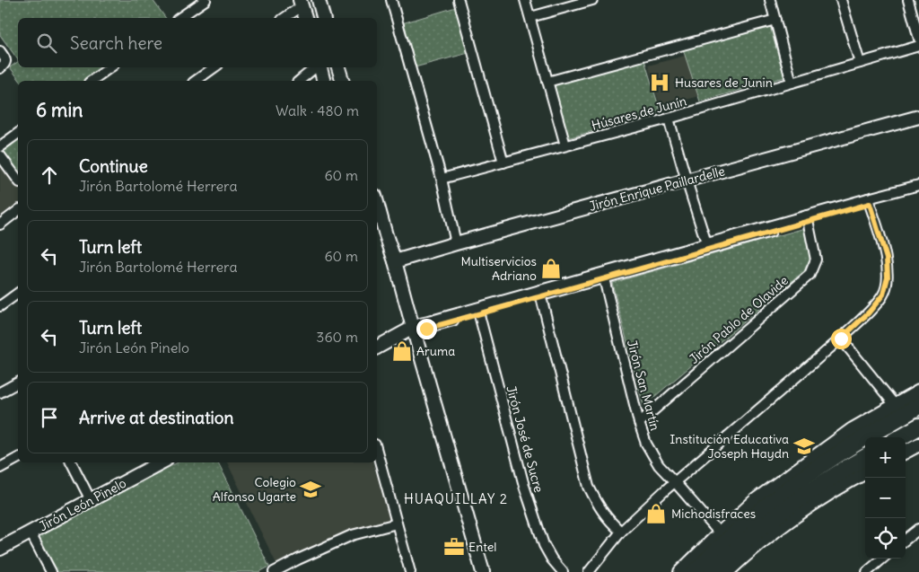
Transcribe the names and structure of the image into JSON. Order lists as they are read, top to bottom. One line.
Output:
{"streets":{"street":["Húsares de Junín","Jirón Enrique Paillardelle","Jirón Pablo de Olavide","Jirón San Martín","Jirón José de Sucre","Jirón León Pinelo"]},"crossings":[["Jirón Pablo de Olavide","Jirón San Martín"]],"districts":["HUAQUILLAY 2"],"places":{"hospital":["Husares de Junin"],"shop":["Multiservicios Adriano","Aruma","Michodisfraces"],"school or university":["Institución Educativa Joseph Haydn","Colegio Alfonso Ugarte"],"office":["Entel"]},"page":{"search":"Search here","heading":["6 min","Walk · 480 m"],"list":[["Continue","Jirón Bartolomé Herrera","60 m"],["Turn left","Jirón Bartolomé Herrera","60 m"],["Turn left","Jirón León Pinelo","360 m"],"Arrive at destination"],"map_buttons":["+","−"]}}
